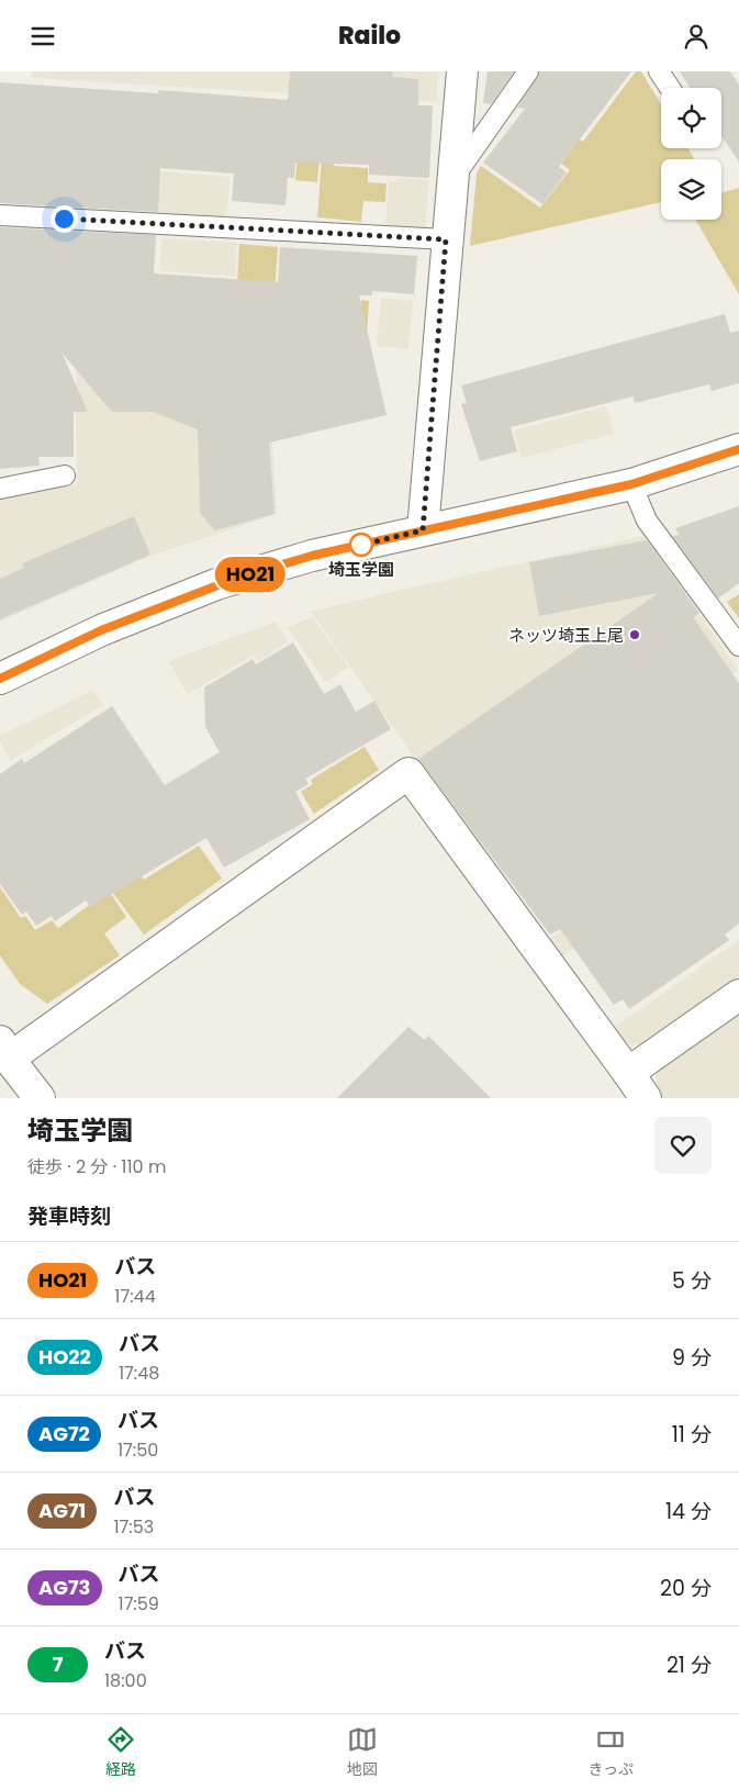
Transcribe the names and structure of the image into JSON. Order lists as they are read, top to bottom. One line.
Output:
{"places":["埼玉学園","ネッツ埼玉上尾"],"lines":["bus line HO21"],"page":{"header":"Railo","on_map":"HO21","heading":[["埼玉学園","徒歩 · 2 分 · 110 m"],"発車時刻"],"list":[{"mark":"HO21","name":"バス","note":"17:44","value":"5 分"},{"mark":"HO22","name":"バス","note":"17:48","value":"9 分"},{"mark":"AG72","name":"バス","note":"17:50","value":"11 分"},{"mark":"AG71","name":"バス","note":"17:53","value":"14 分"},{"mark":"AG73","name":"バス","note":"17:59","value":"20 分"},{"mark":"7","name":"バス","note":"18:00","value":"21 分"}],"tabs":["経路","地図","きっぷ"]}}
